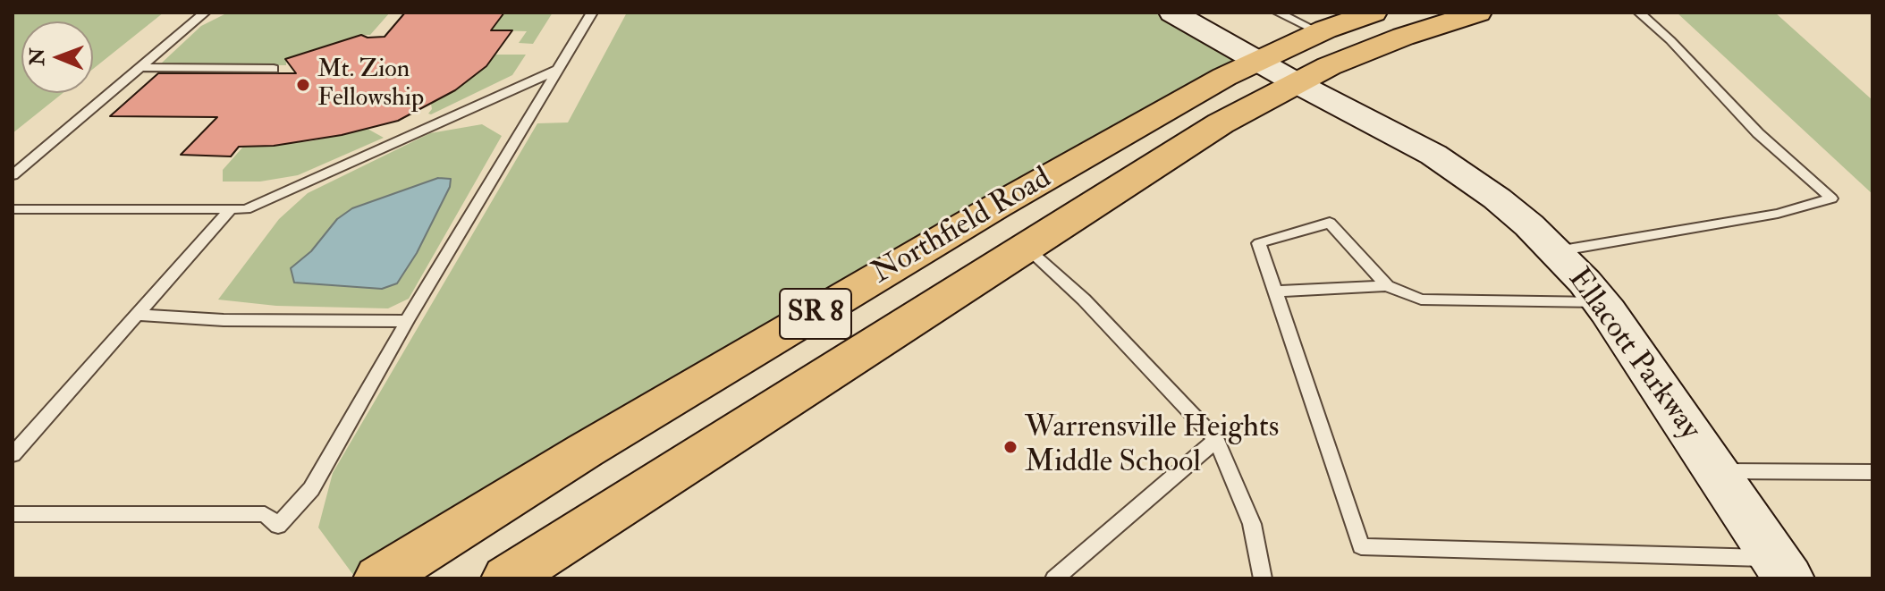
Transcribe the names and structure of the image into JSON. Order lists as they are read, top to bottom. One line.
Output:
{"streets":{"main road":["Northfield Road","SR 8"],"street":["Ellacott Parkway"]},"crossings":[["Northfield Road","Ellacott Parkway"]],"places":["Mt. Zion Fellowship","Warrensville Heights Middle School"],"north":"left"}
